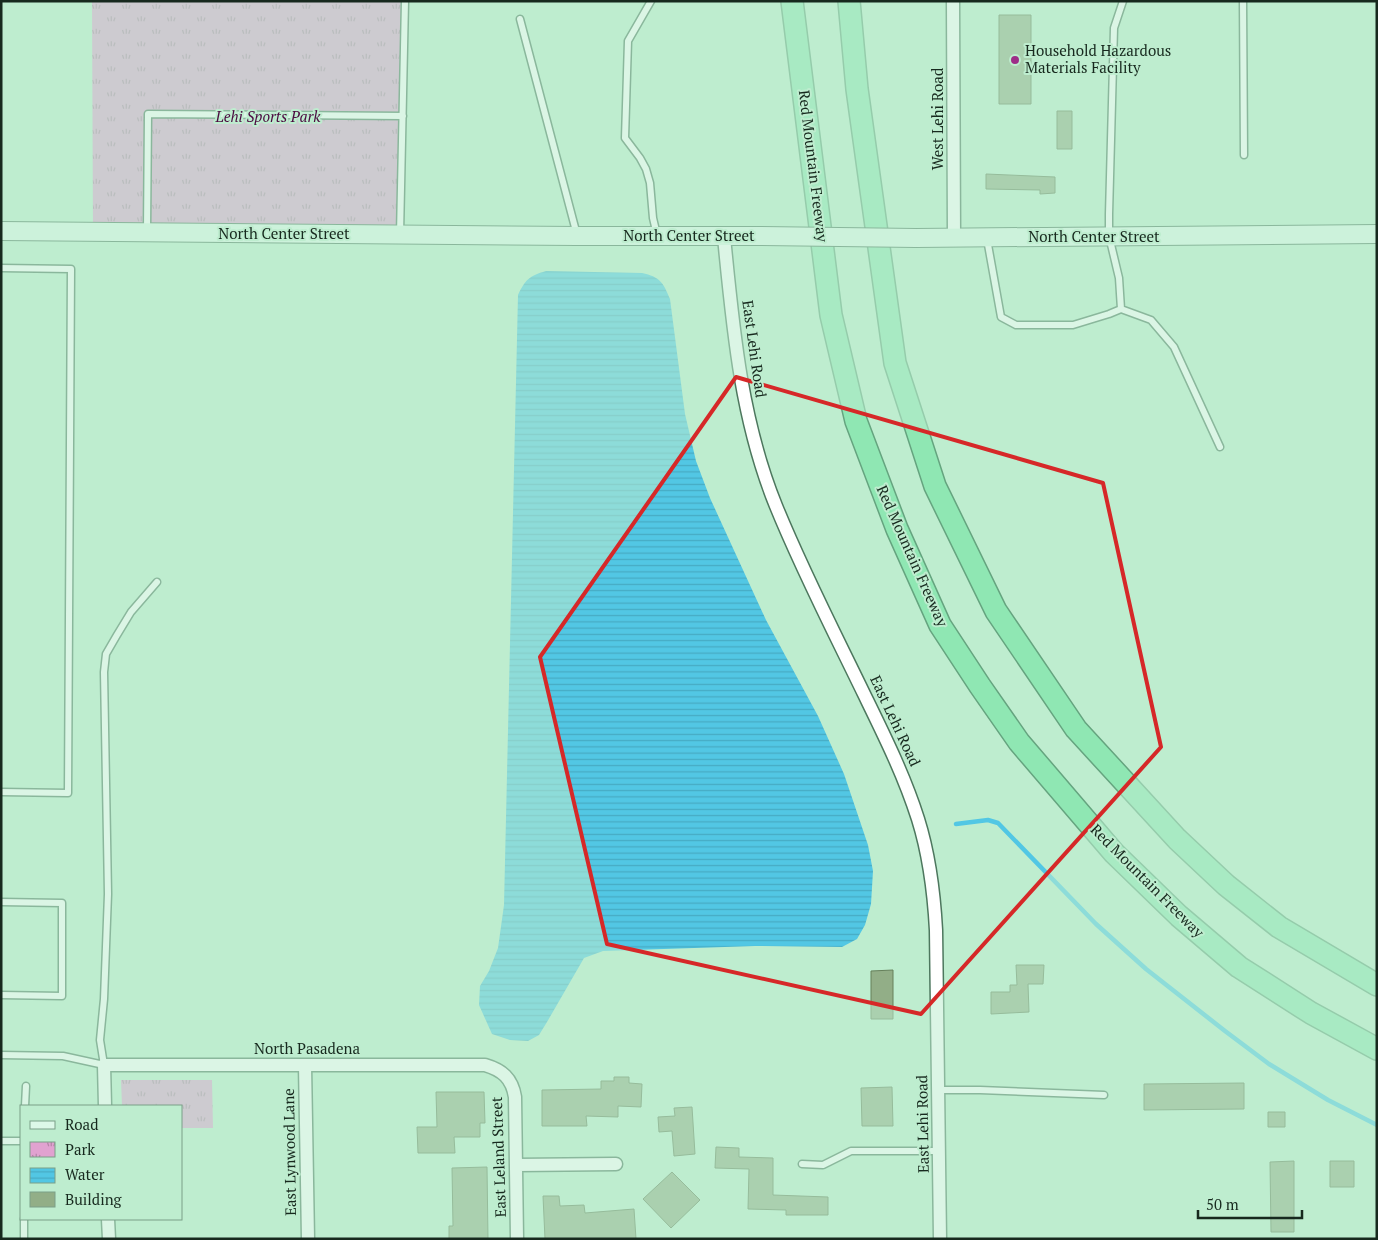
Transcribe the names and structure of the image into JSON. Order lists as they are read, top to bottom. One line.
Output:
{"streets":{"highway":["Red Mountain Freeway"],"street":["West Lehi Road","North Center Street","East Lehi Road","North Pasadena","East Lynwood Lane","East Leland Street"]},"crossings":[["West Lehi Road","North Center Street"],["North Center Street","East Lehi Road"],["North Pasadena","East Lynwood Lane"],["North Pasadena","East Leland Street"]],"parks":["Lehi Sports Park"],"places":["Household Hazardous Materials Facility"],"legend":["Road","Park","Water","Building"],"scale_bar":"50 m"}
